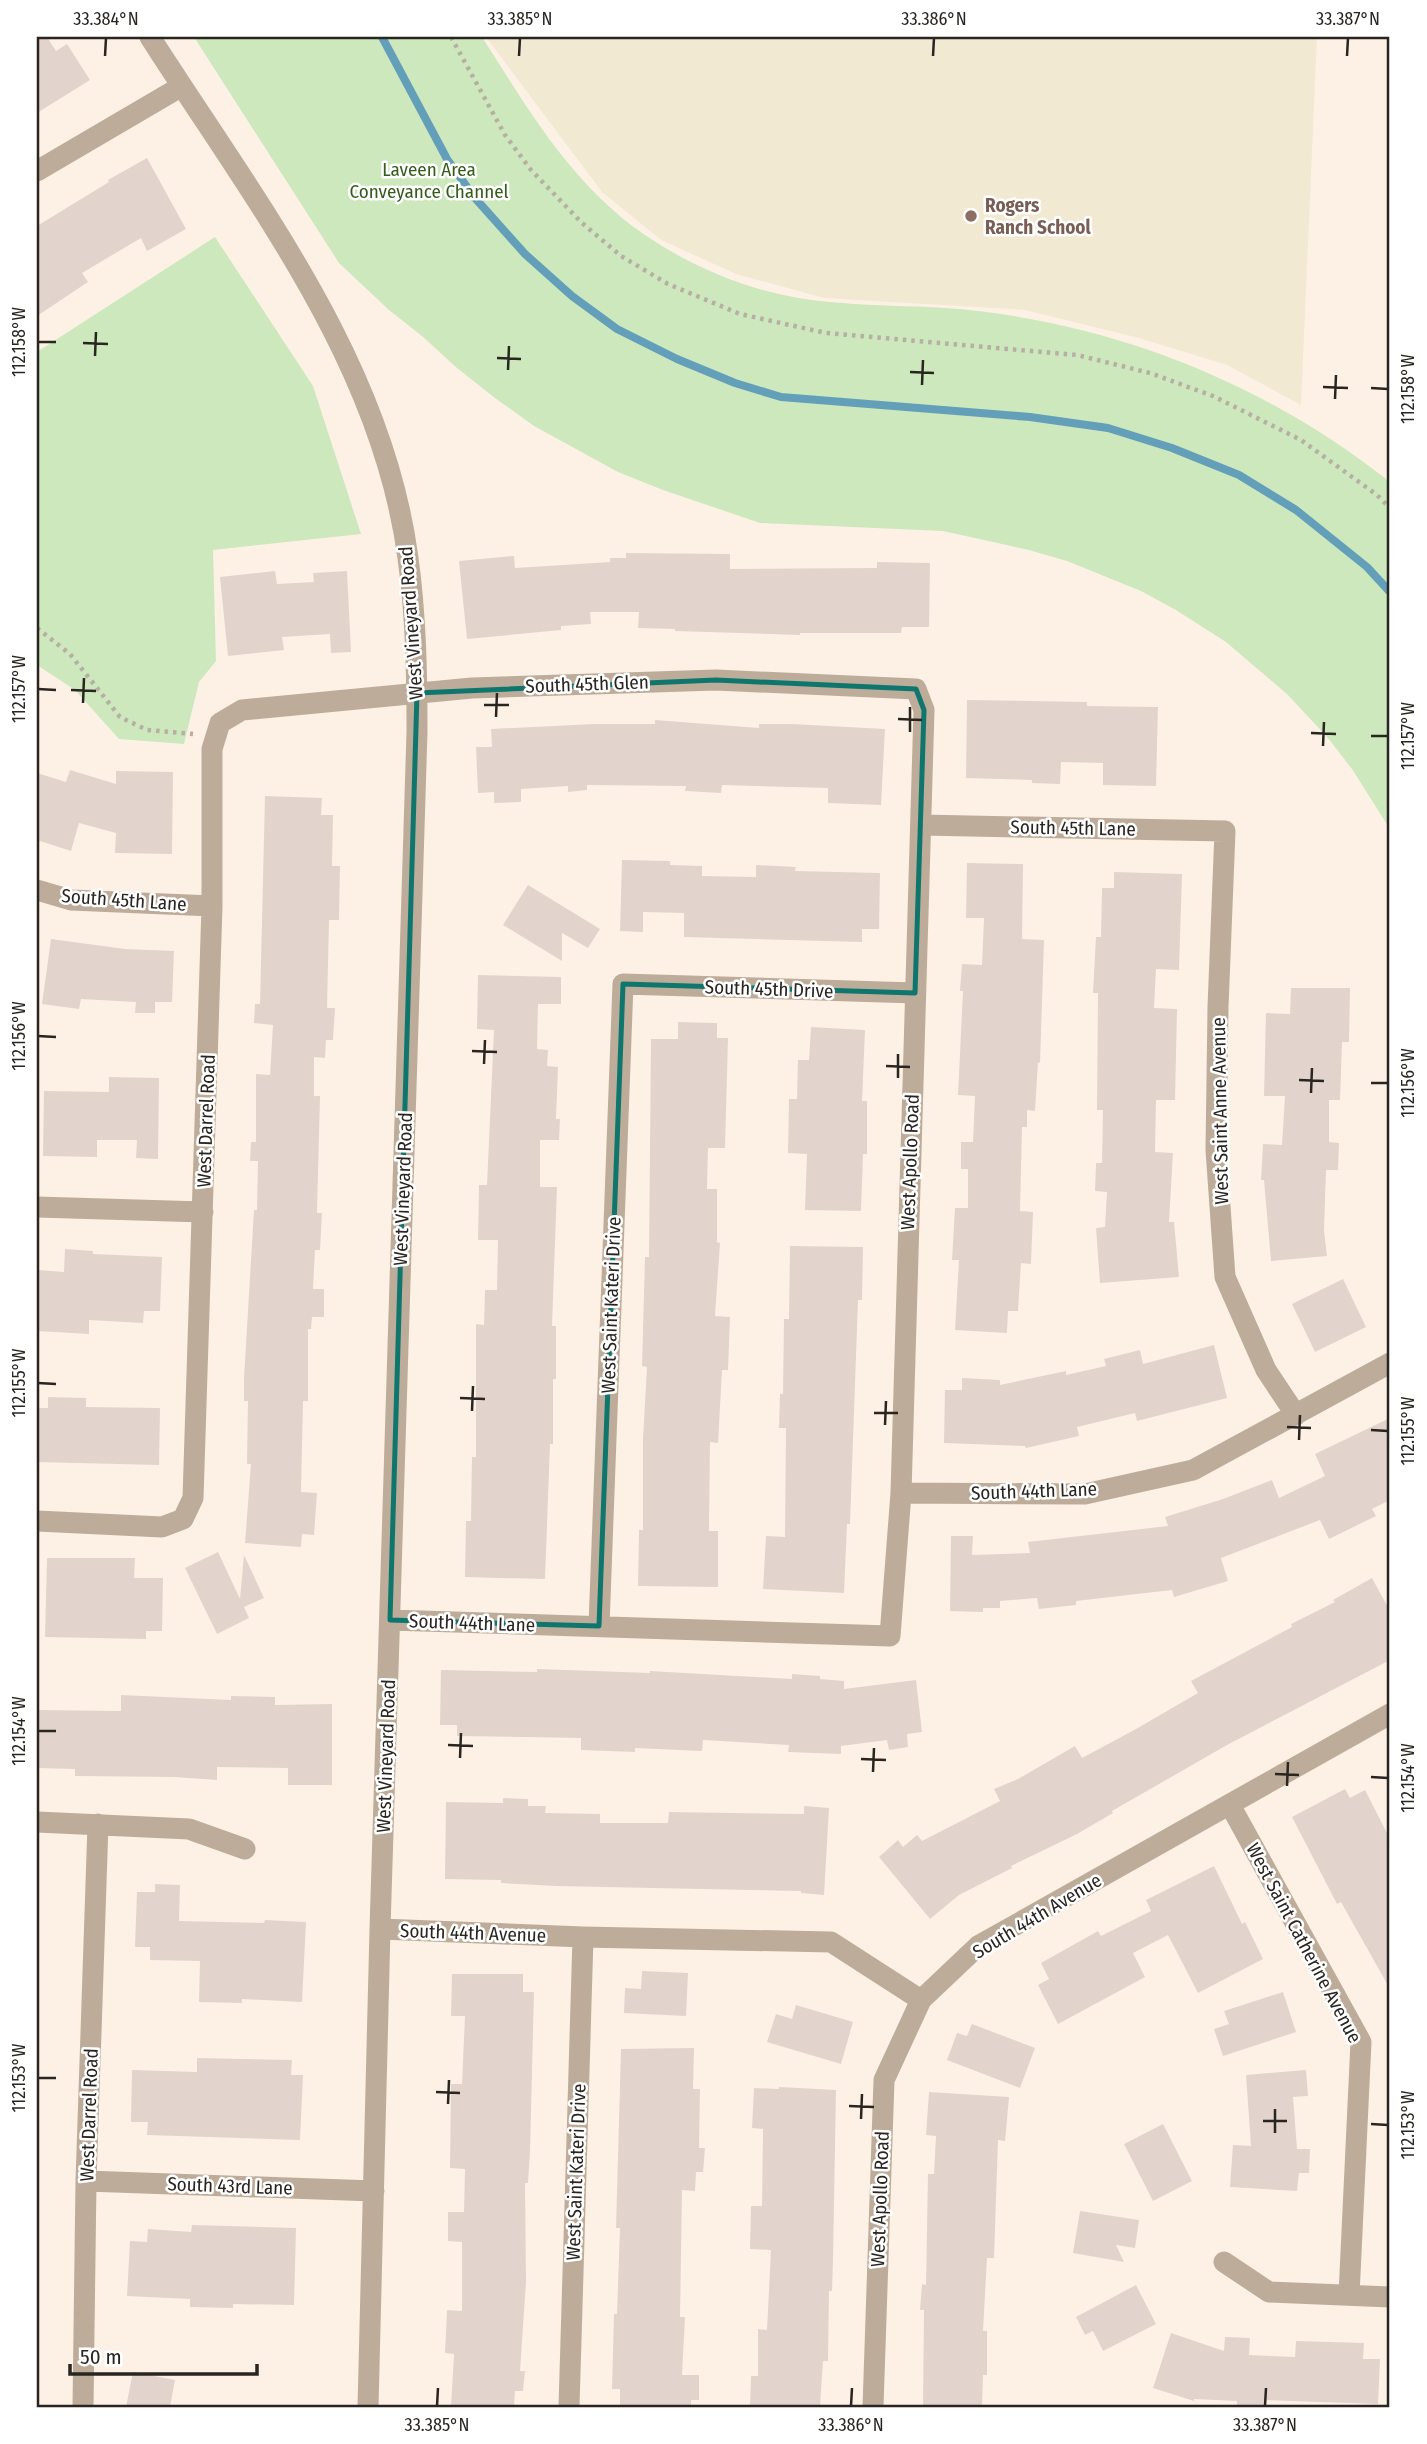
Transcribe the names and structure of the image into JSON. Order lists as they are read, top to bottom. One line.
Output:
{"streets":{"street":["West Vineyard Road","South 45th Glen","South 45th Lane","South 45th Drive","West Saint Anne Avenue","West Darrel Road","West Apollo Road","West Saint Kateri Drive","South 44th Lane","South 44th Avenue","West Saint Catherine Avenue","South 43rd Lane"]},"crossings":[["West Vineyard Road","South 45th Glen"],["West Vineyard Road","South 44th Lane"],["West Vineyard Road","South 44th Avenue"],["West Vineyard Road","South 43rd Lane"],["South 45th Glen","West Darrel Road"],["South 45th Glen","West Apollo Road"],["South 45th Lane","West Saint Anne Avenue"],["South 45th Lane","West Darrel Road"],["South 45th Lane","West Apollo Road"],["South 45th Drive","West Apollo Road"],["South 45th Drive","West Saint Kateri Drive"],["West Saint Anne Avenue","South 44th Lane"],["West Darrel Road","South 43rd Lane"],["West Apollo Road","South 44th Lane"],["West Apollo Road","South 44th Avenue"],["West Saint Kateri Drive","South 44th Lane"],["West Saint Kateri Drive","South 44th Avenue"],["South 44th Avenue","West Saint Catherine Avenue"]],"parks":["Laveen Area Conveyance Channel"],"places":["Rogers Ranch School"],"scale_bar":"50 m","coordinates":["33.384°N","33.385°N","33.386°N","33.387°N","112.158°W","112.157°W","112.156°W","112.155°W","112.154°W","112.153°W"]}
